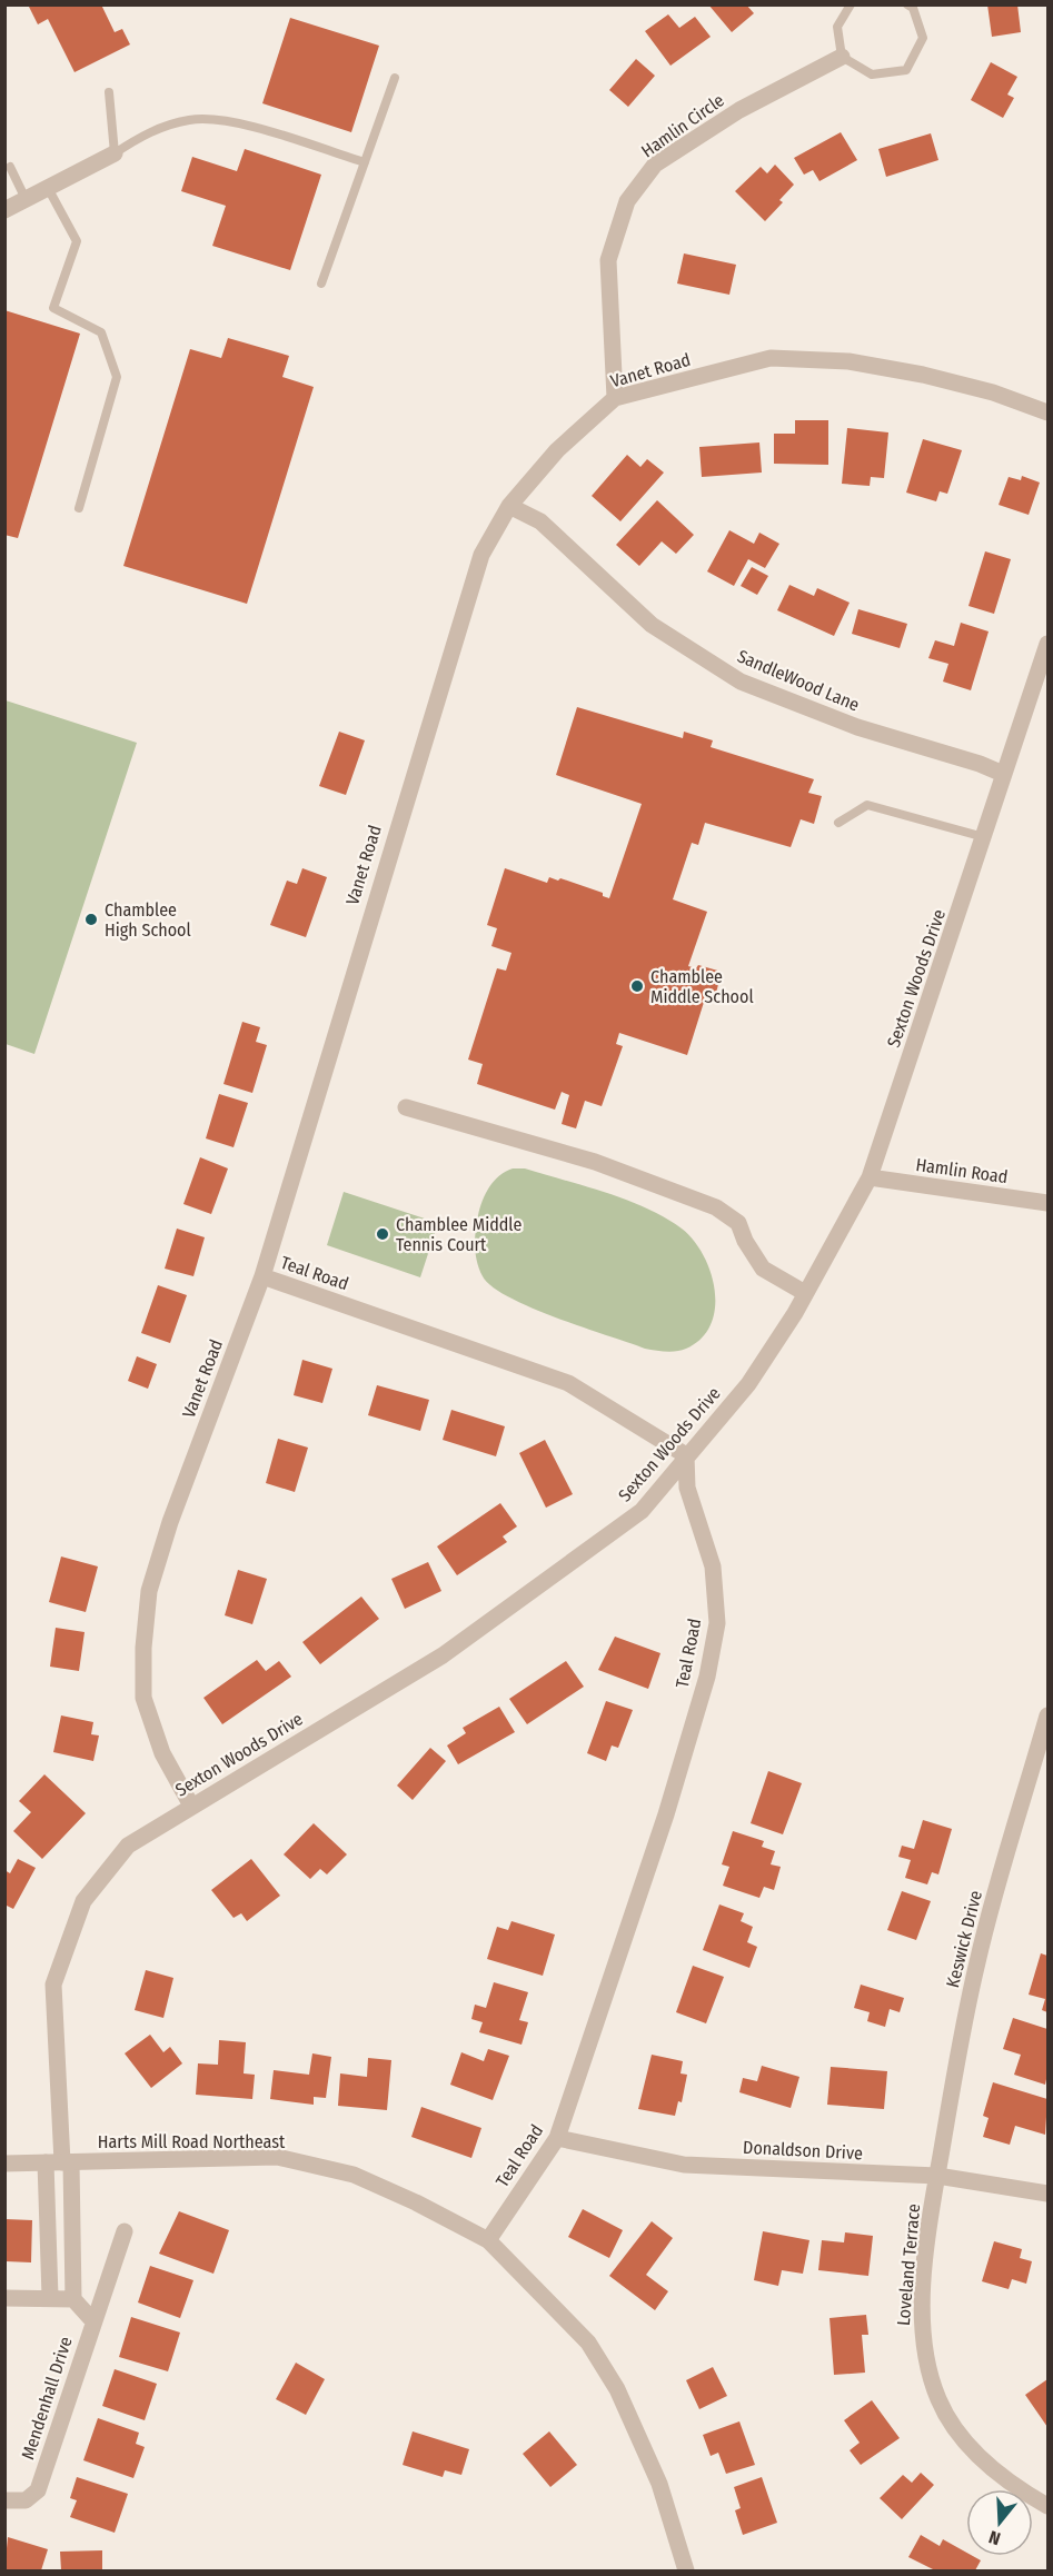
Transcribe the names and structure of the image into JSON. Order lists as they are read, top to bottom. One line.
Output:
{"streets":{"street":["Hamlin Circle","Vanet Road","SandleWood Lane","Sexton Woods Drive","Hamlin Road","Teal Road","Keswick Drive","Harts Mill Road Northeast","Donaldson Drive","Loveland Terrace","Mendenhall Drive"]},"crossings":[["Hamlin Circle","Vanet Road"],["Vanet Road","SandleWood Lane"],["Vanet Road","Sexton Woods Drive"],["Vanet Road","Teal Road"],["SandleWood Lane","Sexton Woods Drive"],["Sexton Woods Drive","Hamlin Road"],["Sexton Woods Drive","Teal Road"],["Sexton Woods Drive","Harts Mill Road Northeast"],["Teal Road","Harts Mill Road Northeast"],["Teal Road","Donaldson Drive"],["Keswick Drive","Donaldson Drive"],["Keswick Drive","Loveland Terrace"],["Donaldson Drive","Loveland Terrace"]],"places":["Chamblee High School","Chamblee Middle School","Chamblee Middle Tennis Court"],"north":"bottom"}
